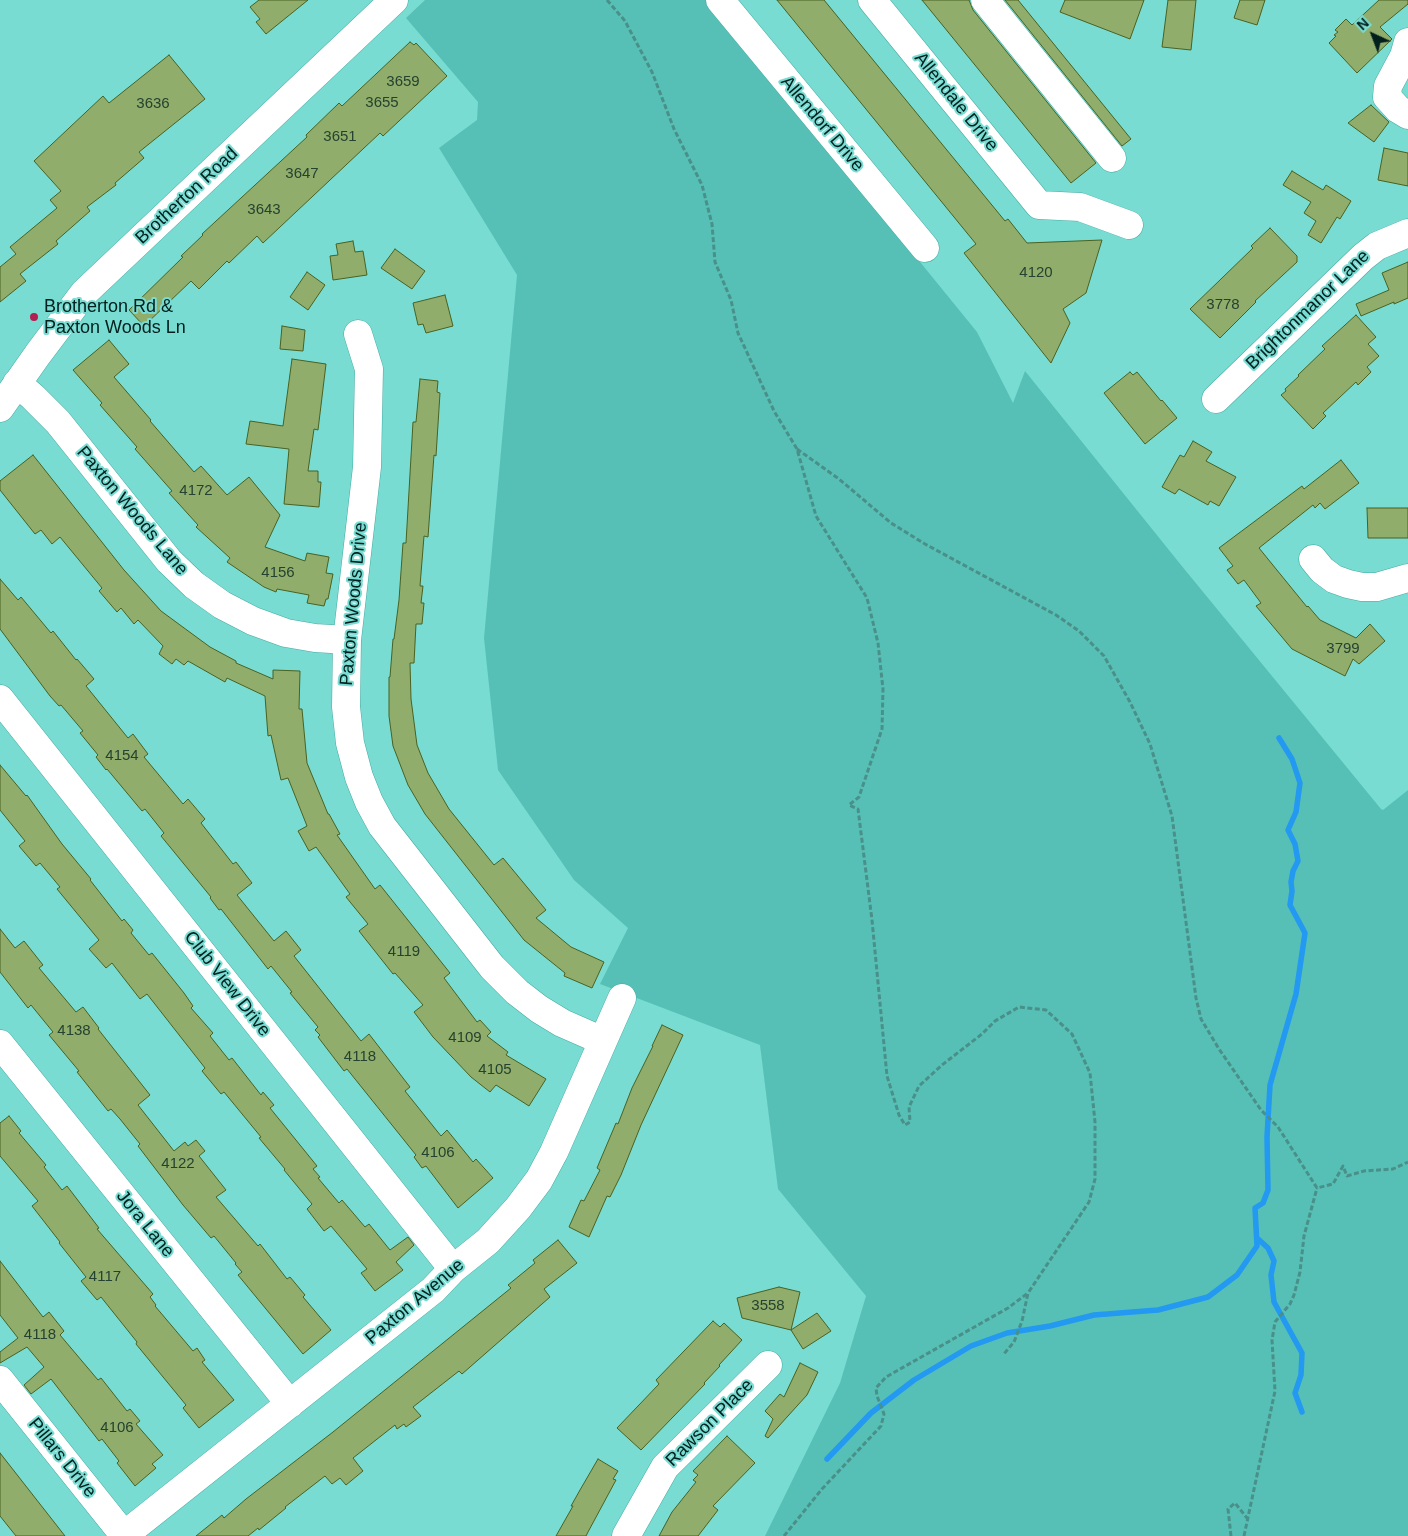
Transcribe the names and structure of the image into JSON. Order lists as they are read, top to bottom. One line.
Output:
{"streets":{"street":["Allendale Drive","Allendorf Drive","Brotherton Road","Brightonmanor Lane","Paxton Woods Lane","Paxton Woods Drive","Club View Drive","Jora Lane","Paxton Avenue","Rawson Place","Pillars Drive"]},"crossings":[["Brotherton Road","Paxton Woods Lane"],["Paxton Woods Lane","Paxton Woods Drive"],["Paxton Woods Drive","Paxton Avenue"],["Club View Drive","Paxton Avenue"],["Jora Lane","Paxton Avenue"],["Paxton Avenue","Pillars Drive"]],"places":["Brotherton Rd & Paxton Woods Ln"],"house_numbers":["3659","3655","3636","3651","3647","3643","4120","3778","4172","4156","3799","4154","4119","4138","4109","4118","4105","4106","4122","4117","3558","4118","4106"],"north":"top left"}
